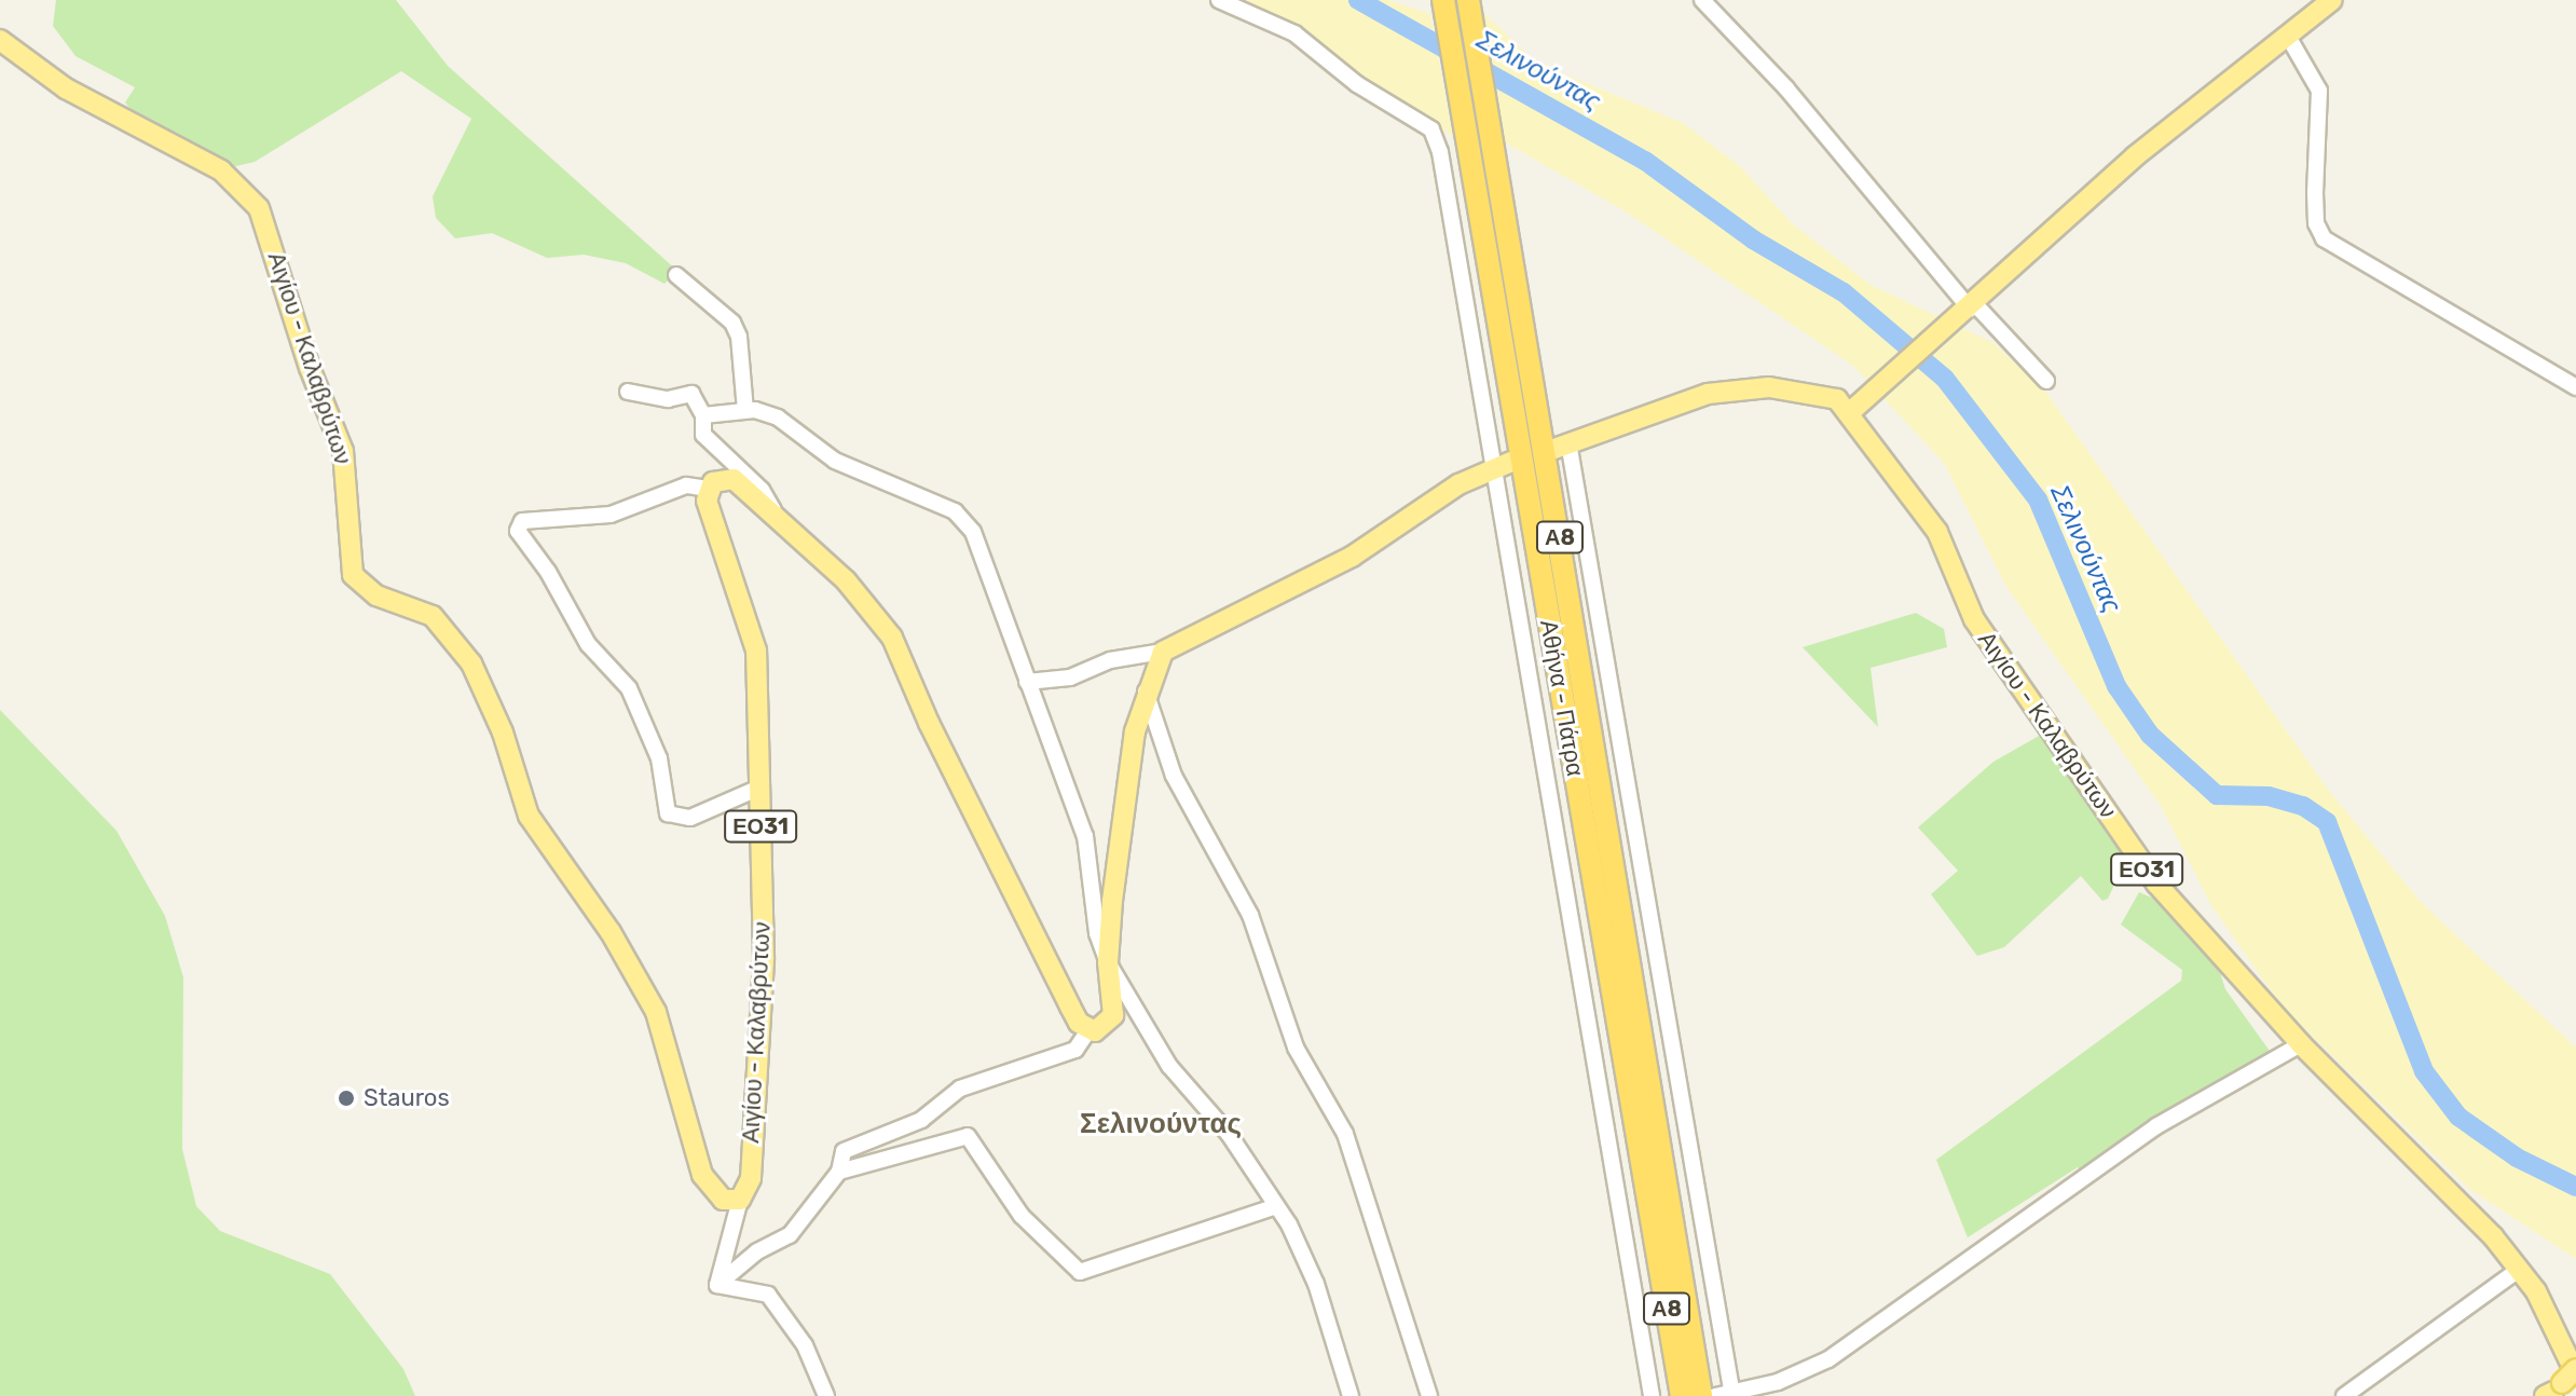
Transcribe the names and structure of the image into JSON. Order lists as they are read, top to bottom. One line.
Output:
{"streets":{"highway":["Α8","Αθήνα - Πάτρα"],"main road":["Αιγίου - Καλαβρύτων","ΕΟ31"]},"districts":["Σελινούντας"],"water":["Σελινούντας"],"places":["Stauros"]}
